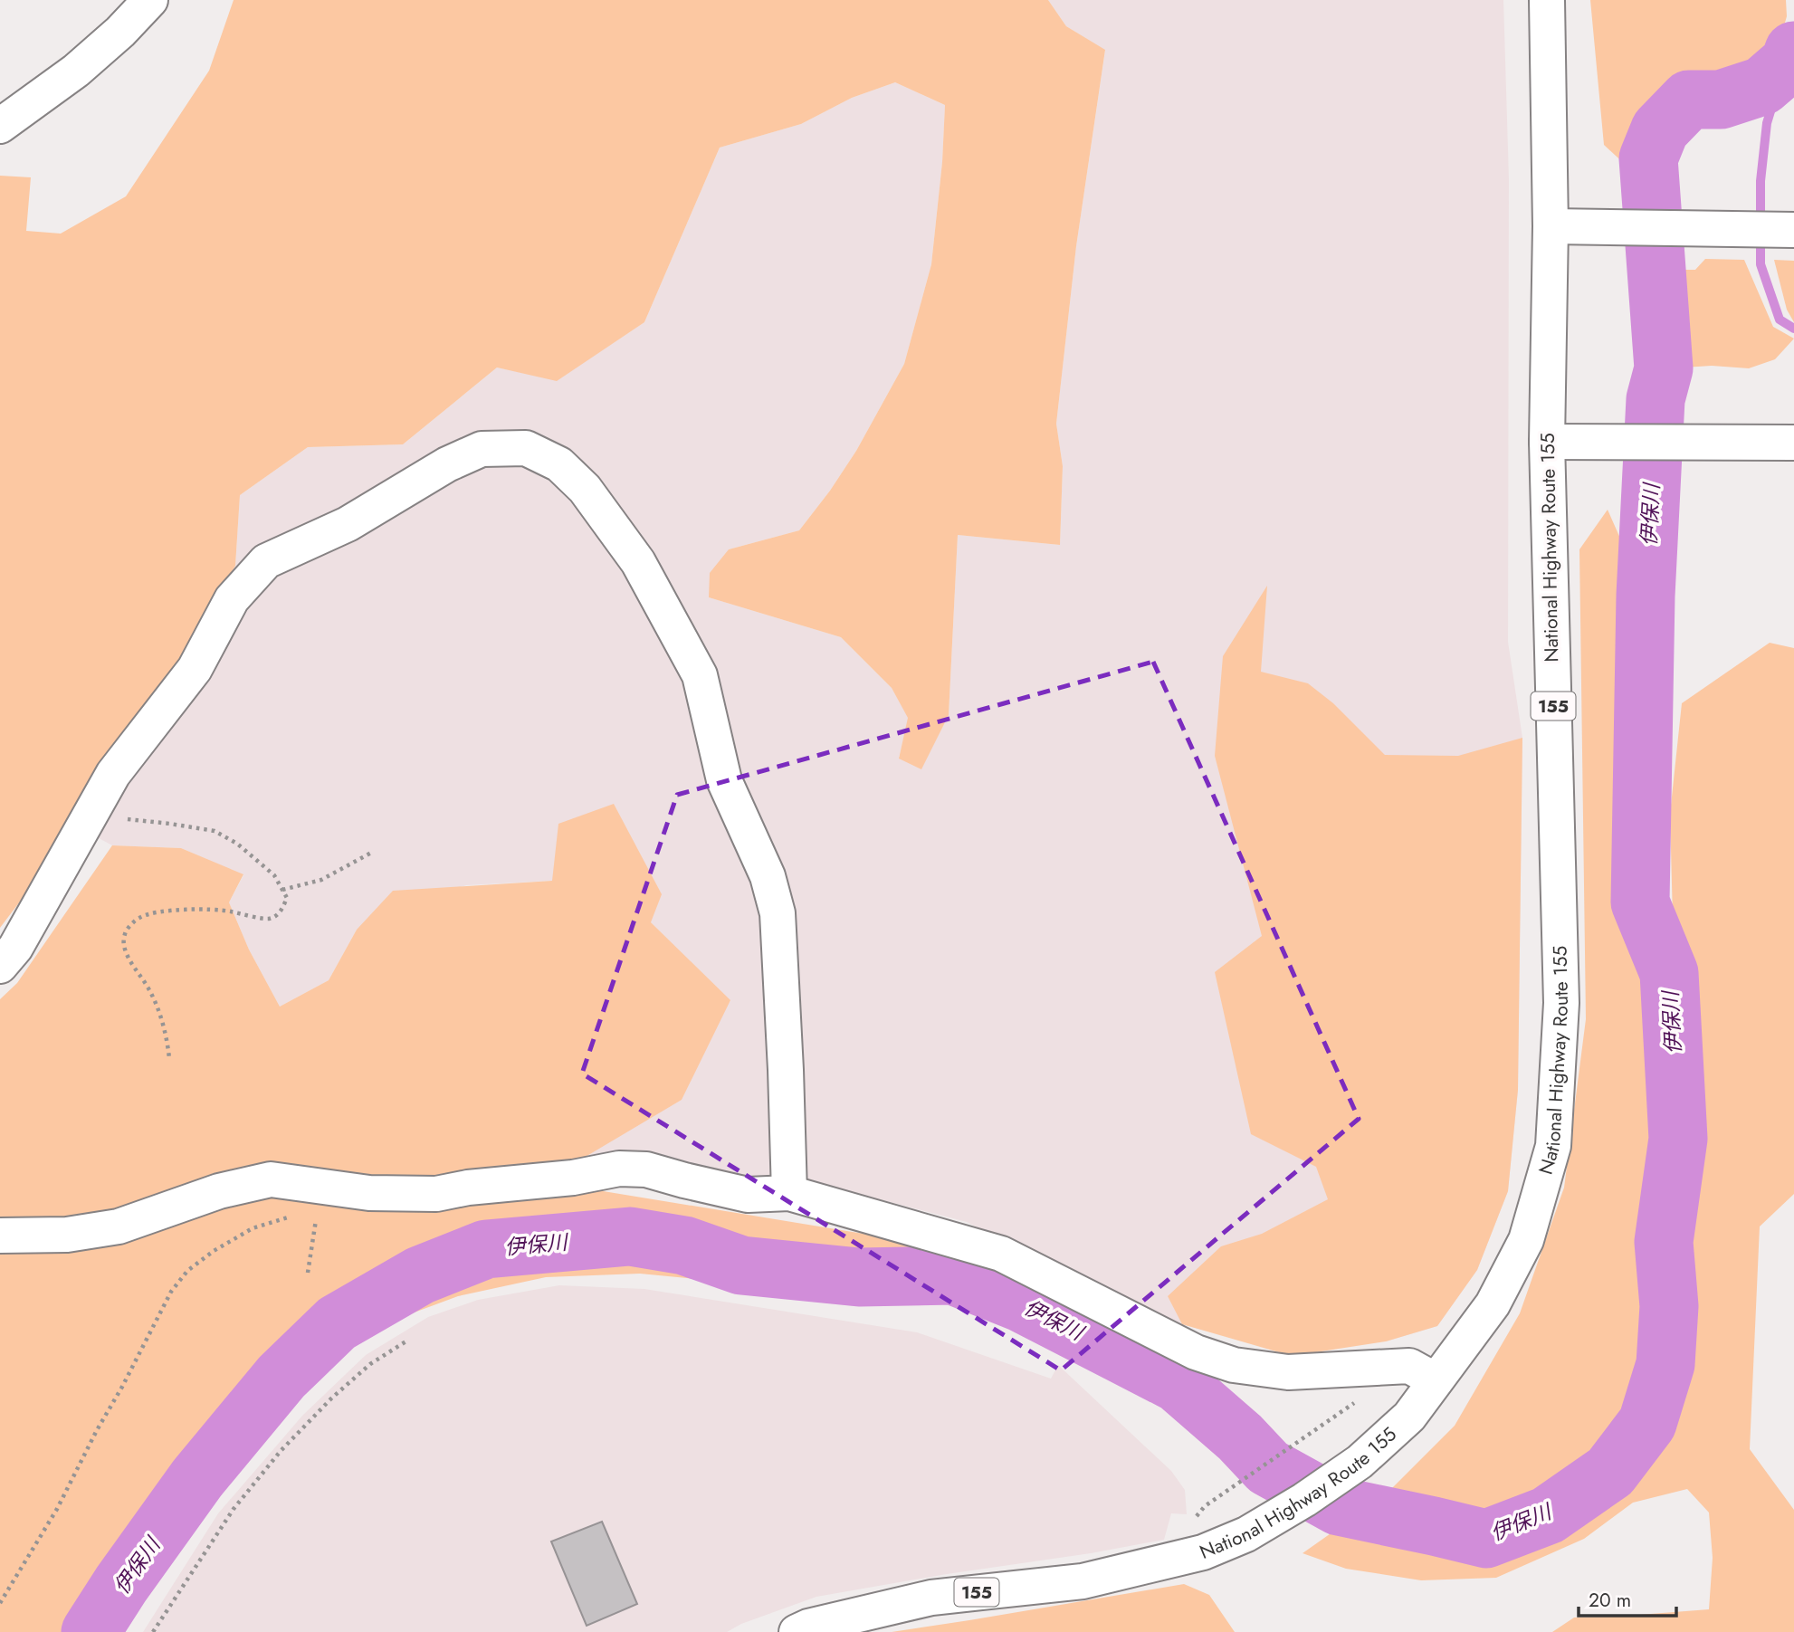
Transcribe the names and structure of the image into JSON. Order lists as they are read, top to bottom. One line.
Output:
{"streets":{"main road":["National Highway Route 155","155"]},"water":["伊保川"],"scale_bar":"20 m"}
